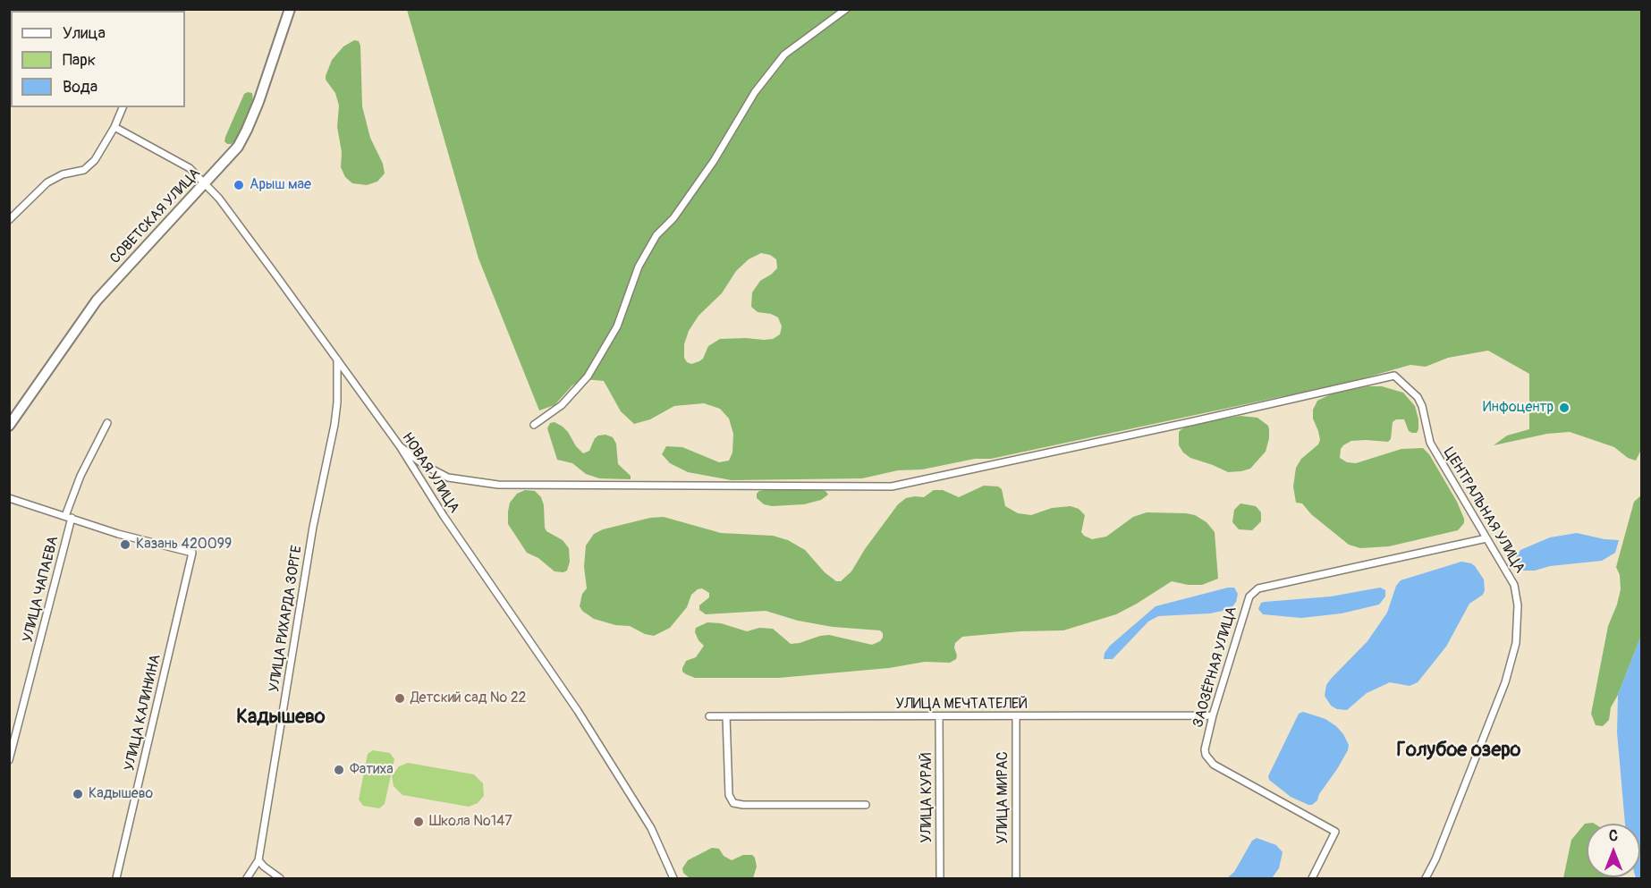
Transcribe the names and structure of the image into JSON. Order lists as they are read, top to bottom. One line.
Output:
{"streets":{"main road":["СОВЕТСКАЯ УЛИЦА"],"street":["НОВАЯ УЛИЦА","ЦЕНТРАЛЬНАЯ УЛИЦА","УЛИЦА ЧАПАЕВА","УЛИЦА РИХАРДА ЗОРГЕ","ЗАОЗЁРНАЯ УЛИЦА","УЛИЦА МЕЧТАТЕЛЕЙ","УЛИЦА КАЛИНИНА","УЛИЦА КУРАЙ","УЛИЦА МИРАС"]},"crossings":[["СОВЕТСКАЯ УЛИЦА","НОВАЯ УЛИЦА"],["НОВАЯ УЛИЦА","ЦЕНТРАЛЬНАЯ УЛИЦА"],["НОВАЯ УЛИЦА","УЛИЦА РИХАРДА ЗОРГЕ"],["ЦЕНТРАЛЬНАЯ УЛИЦА","ЗАОЗЁРНАЯ УЛИЦА"],["УЛИЦА ЧАПАЕВА","УЛИЦА КАЛИНИНА"],["ЗАОЗЁРНАЯ УЛИЦА","УЛИЦА МЕЧТАТЕЛЕЙ"],["УЛИЦА МЕЧТАТЕЛЕЙ","УЛИЦА КУРАЙ"],["УЛИЦА МЕЧТАТЕЛЕЙ","УЛИЦА МИРАС"]],"districts":["Кадышево","Голубое озеро"],"places":["Арыш мае","Инфоцентр","Казань 420099","Детский сад № 22","Фатиха","Кадышево","Школа №147"],"legend":["Улица","Парк","Вода"],"north":"top"}
